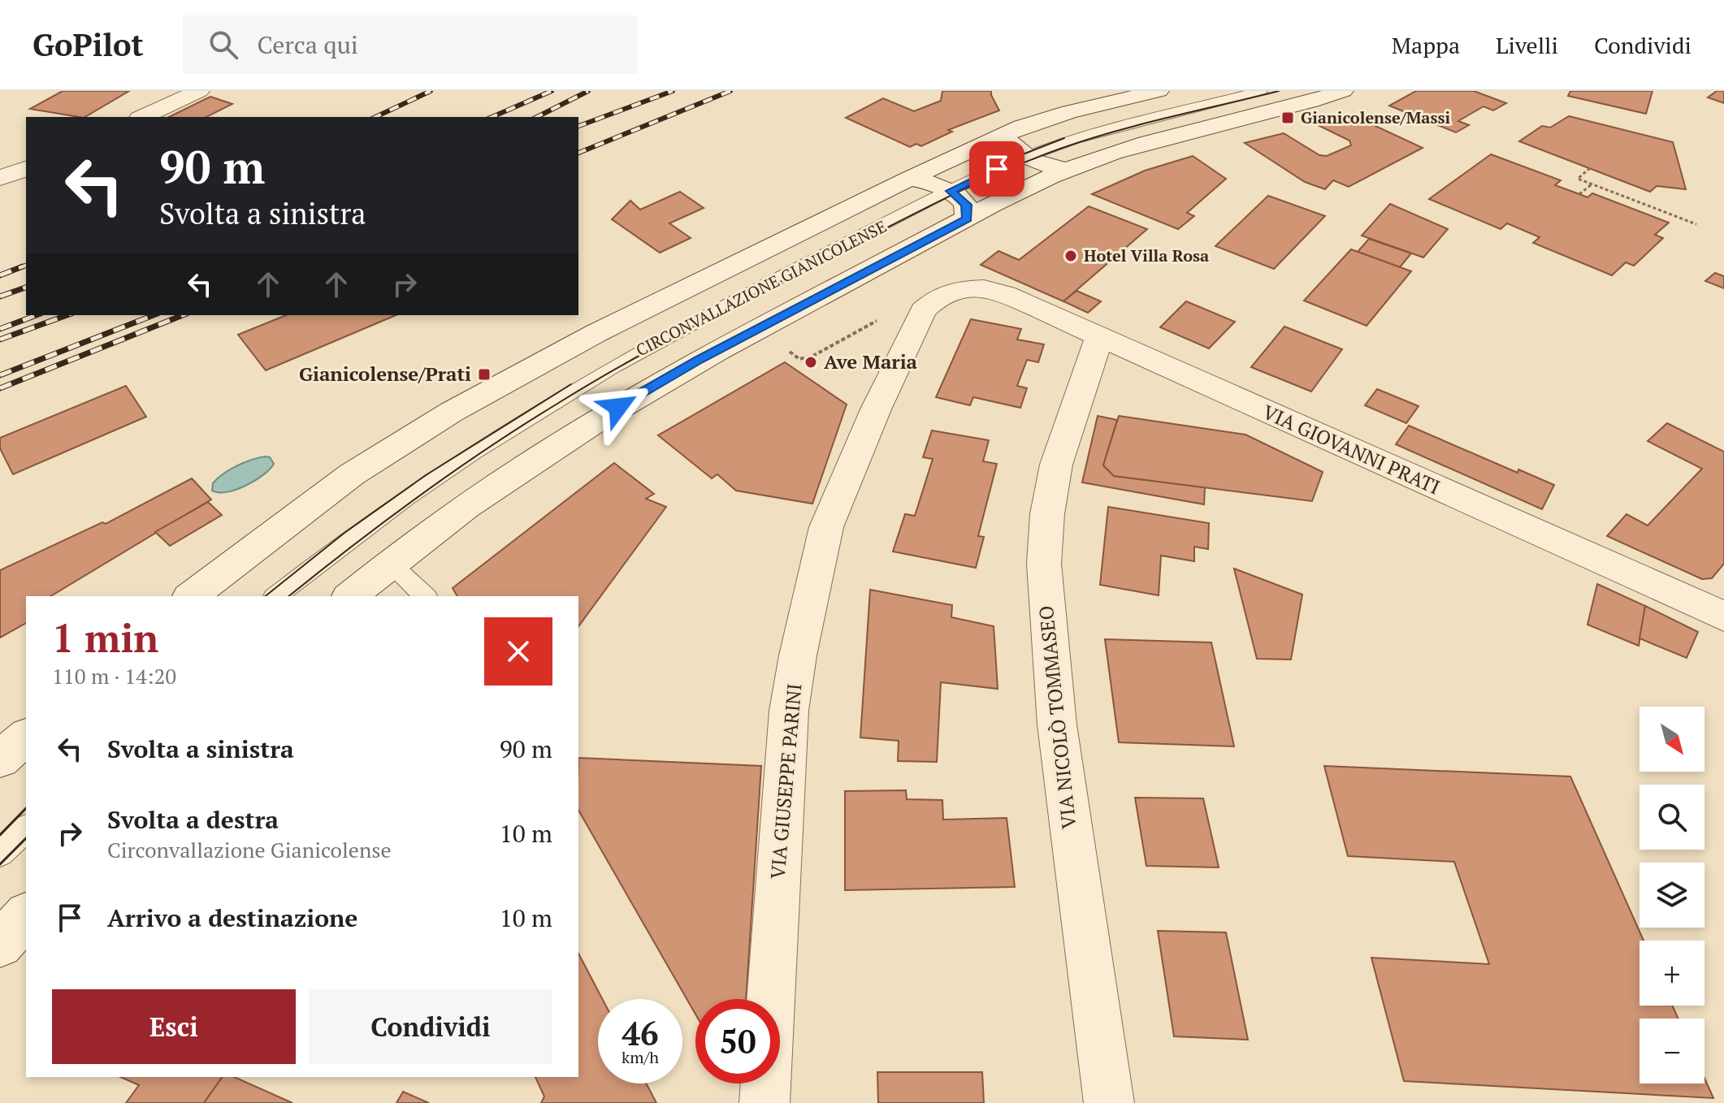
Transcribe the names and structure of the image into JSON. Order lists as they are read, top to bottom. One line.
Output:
{"streets":{"main road":["CIRCONVALLAZIONE GIANICOLENSE","VIA GIOVANNI PRATI","VIA NICOLÒ TOMMASEO","VIA GIUSEPPE PARINI"]},"crossings":[["VIA GIOVANNI PRATI","VIA NICOLÒ TOMMASEO"],["VIA GIOVANNI PRATI","VIA GIUSEPPE PARINI"]],"places":{"transit":["Gianicolense/Massi","Gianicolense/Prati"],"other":["Hotel Villa Rosa","Ave Maria"]},"north":"bottom right","page":{"header":"GoPilot","search":"Cerca qui","nav":["Mappa","Livelli","Condividi"],"turn":["90 m","Svolta a sinistra"],"heading":["1 min","110 m · 14:20"],"map_buttons":["+","−"],"list":[{"name":"Svolta a sinistra","value":"90 m"},{"name":"Svolta a destra","note":"Circonvallazione Gianicolense","value":"10 m"},{"name":"Arrivo a destinazione","value":"10 m"}],"buttons":["Esci","Condividi"],"speed":"46 km/h","limit":"50"}}
